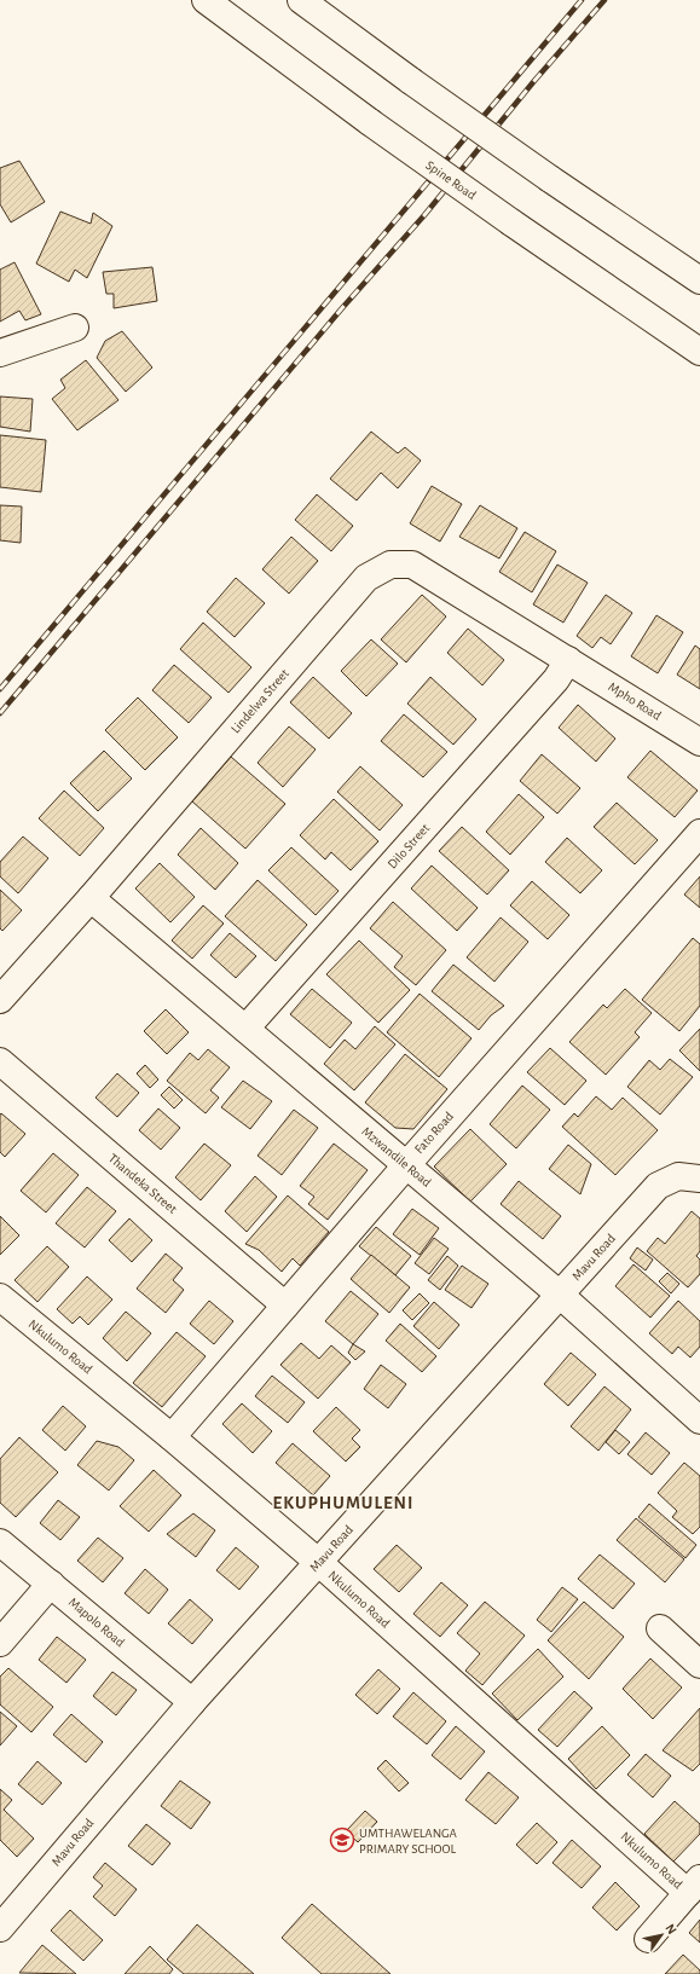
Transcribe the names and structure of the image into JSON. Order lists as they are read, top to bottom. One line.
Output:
{"streets":{"street":["Spine Road","Lindelwa Street","Mpho Road","Dilo Street","Fato Road","Mzwandile Road","Thandeka Street","Mavu Road","Nkulumo Road","Mapolo Road"]},"crossings":[["Lindelwa Street","Mpho Road"],["Lindelwa Street","Dilo Street"],["Lindelwa Street","Mzwandile Road"],["Mpho Road","Dilo Street"],["Dilo Street","Mzwandile Road"],["Fato Road","Mzwandile Road"],["Fato Road","Thandeka Street"],["Fato Road","Nkulumo Road"],["Mzwandile Road","Mavu Road"],["Mavu Road","Nkulumo Road"],["Mavu Road","Mapolo Road"]],"districts":["EKUPHUMULENI"],"places":{"school or university":["UMTHAWELANGA PRIMARY SCHOOL"]},"north":"top right"}
